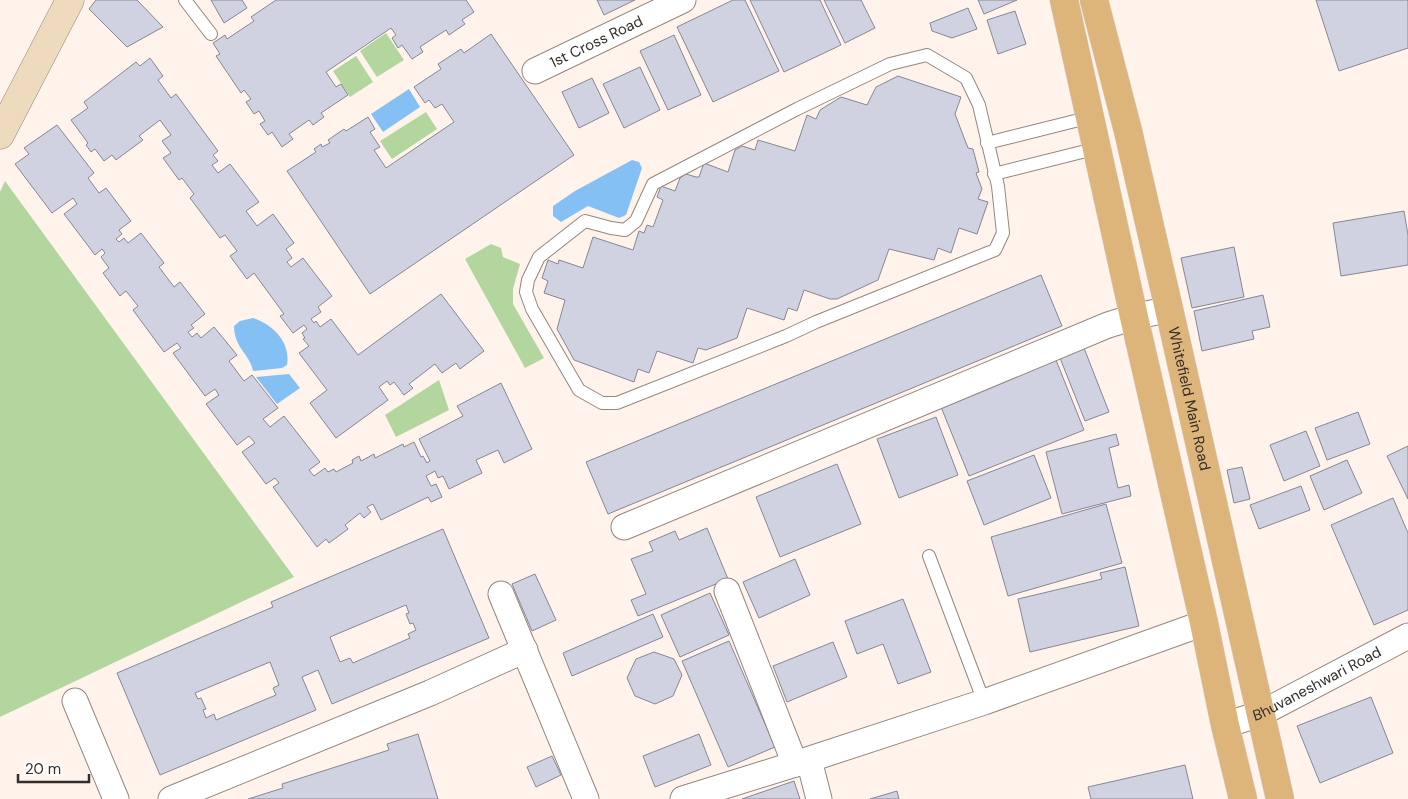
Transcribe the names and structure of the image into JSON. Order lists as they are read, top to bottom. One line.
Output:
{"streets":{"main road":["Whitefield Main Road"],"street":["1st Cross Road","Bhuvaneshwari Road"]},"crossings":[["Whitefield Main Road","Bhuvaneshwari Road"]],"scale_bar":"20 m"}
